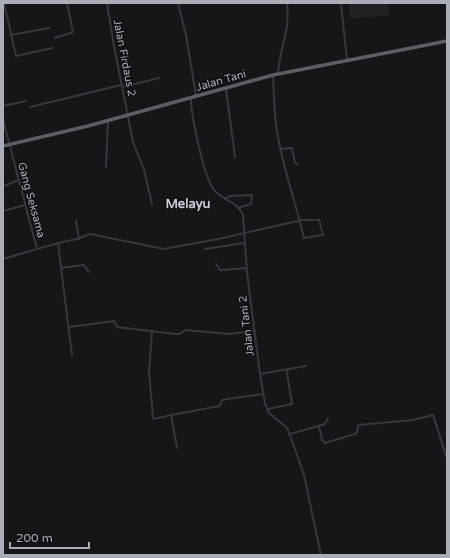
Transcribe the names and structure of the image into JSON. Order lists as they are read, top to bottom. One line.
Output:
{"streets":{"highway":["Jalan Tani"],"street":["Jalan Firdaus 2","Gang Seksama","Jalan Tani 2"]},"crossings":[["Jalan Firdaus 2","Jalan Tani"],["Jalan Tani","Gang Seksama"]],"districts":["Melayu"],"scale_bar":"200 m"}
